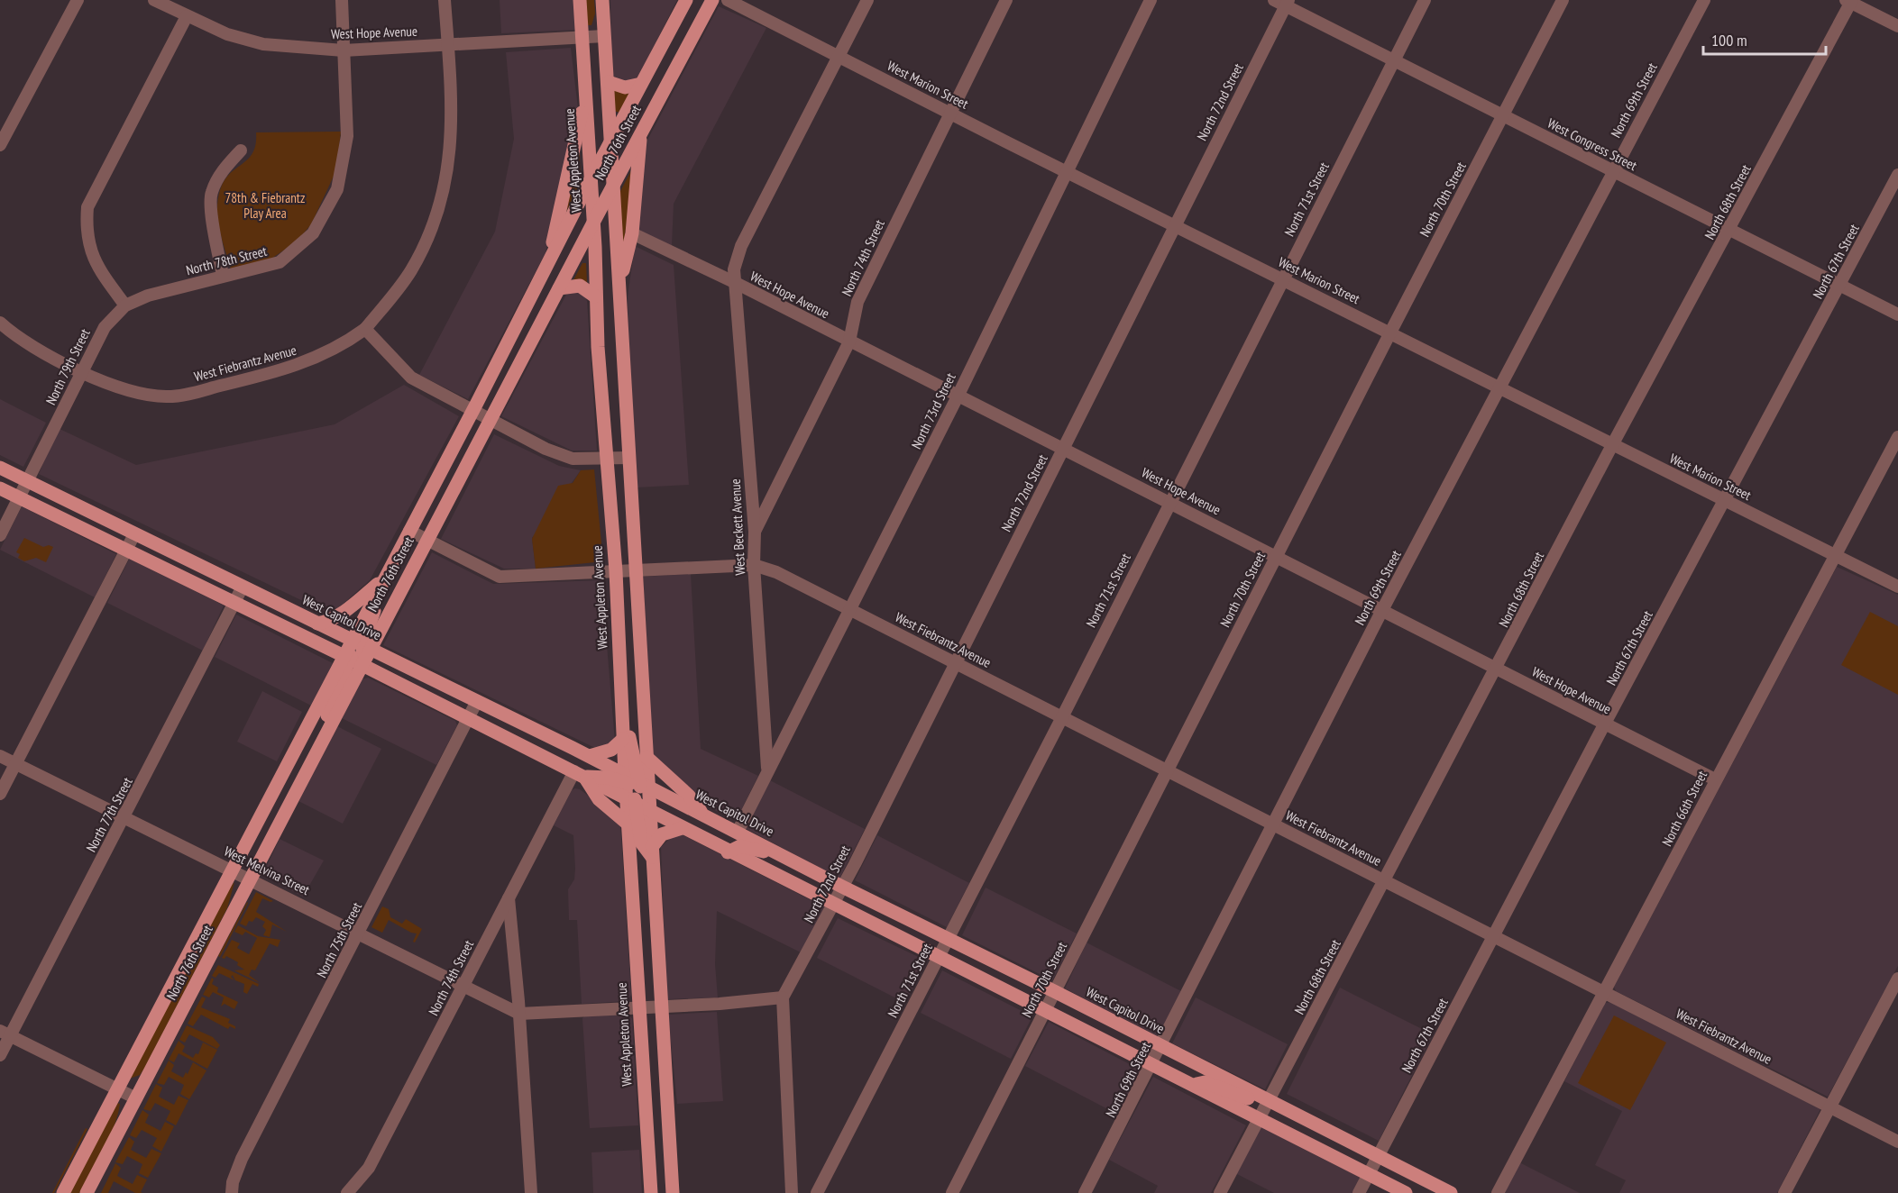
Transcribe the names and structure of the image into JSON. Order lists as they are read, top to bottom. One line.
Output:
{"streets":{"main road":["North 76th Street","West Appleton Avenue","West Capitol Drive"],"street":["West Hope Avenue","West Marion Street","North 69th Street","North 72nd Street","West Congress Street","North 71st Street","North 70th Street","North 68th Street","North 74th Street","North 78th Street","North 67th Street","West Fiebrantz Avenue","North 79th Street","North 73rd Street","West Beckett Avenue","North 66th Street","North 77th Street","West Melvina Street","North 75th Street"]},"crossings":[["West Hope Avenue","North 69th Street"],["West Hope Avenue","North 72nd Street"],["West Hope Avenue","West Appleton Avenue"],["West Hope Avenue","North 71st Street"],["West Hope Avenue","North 70th Street"],["West Hope Avenue","North 68th Street"],["West Hope Avenue","North 74th Street"],["West Hope Avenue","North 78th Street"],["West Hope Avenue","North 67th Street"],["West Hope Avenue","North 73rd Street"],["West Hope Avenue","West Beckett Avenue"],["West Hope Avenue","North 66th Street"],["West Marion Street","North 69th Street"],["West Marion Street","North 72nd Street"],["West Marion Street","North 71st Street"],["West Marion Street","North 70th Street"],["West Marion Street","North 68th Street"],["West Marion Street","North 74th Street"],["West Marion Street","North 67th Street"],["West Marion Street","North 73rd Street"],["West Marion Street","North 66th Street"],["North 69th Street","West Congress Street"],["North 69th Street","West Fiebrantz Avenue"],["North 69th Street","West Capitol Drive"],["North 72nd Street","West Congress Street"],["North 72nd Street","West Fiebrantz Avenue"],["North 72nd Street","West Capitol Drive"],["North 76th Street","West Appleton Avenue"],["North 76th Street","West Fiebrantz Avenue"],["North 76th Street","West Capitol Drive"],["North 76th Street","West Melvina Street"],["West Congress Street","North 71st Street"],["West Congress Street","North 70th Street"],["West Congress Street","North 68th Street"],["West Congress Street","North 67th Street"],["West Appleton Avenue","West Fiebrantz Avenue"],["West Appleton Avenue","West Capitol Drive"],["North 71st Street","West Fiebrantz Avenue"],["North 71st Street","West Capitol Drive"],["North 70th Street","West Fiebrantz Avenue"],["North 70th Street","West Capitol Drive"],["North 68th Street","West Fiebrantz Avenue"],["North 68th Street","West Capitol Drive"],["North 74th Street","West Beckett Avenue"],["North 74th Street","West Melvina Street"],["North 78th Street","North 79th Street"],["North 67th Street","West Fiebrantz Avenue"],["North 67th Street","West Capitol Drive"],["West Fiebrantz Avenue","North 79th Street"],["West Fiebrantz Avenue","North 73rd Street"],["West Fiebrantz Avenue","West Beckett Avenue"],["West Fiebrantz Avenue","North 66th Street"],["North 79th Street","West Capitol Drive"],["North 73rd Street","West Beckett Avenue"],["North 73rd Street","West Capitol Drive"],["West Capitol Drive","North 77th Street"],["West Capitol Drive","North 75th Street"],["North 77th Street","West Melvina Street"],["West Melvina Street","North 75th Street"]],"parks":["78th & Fiebrantz Play Area"],"scale_bar":"100 m"}
